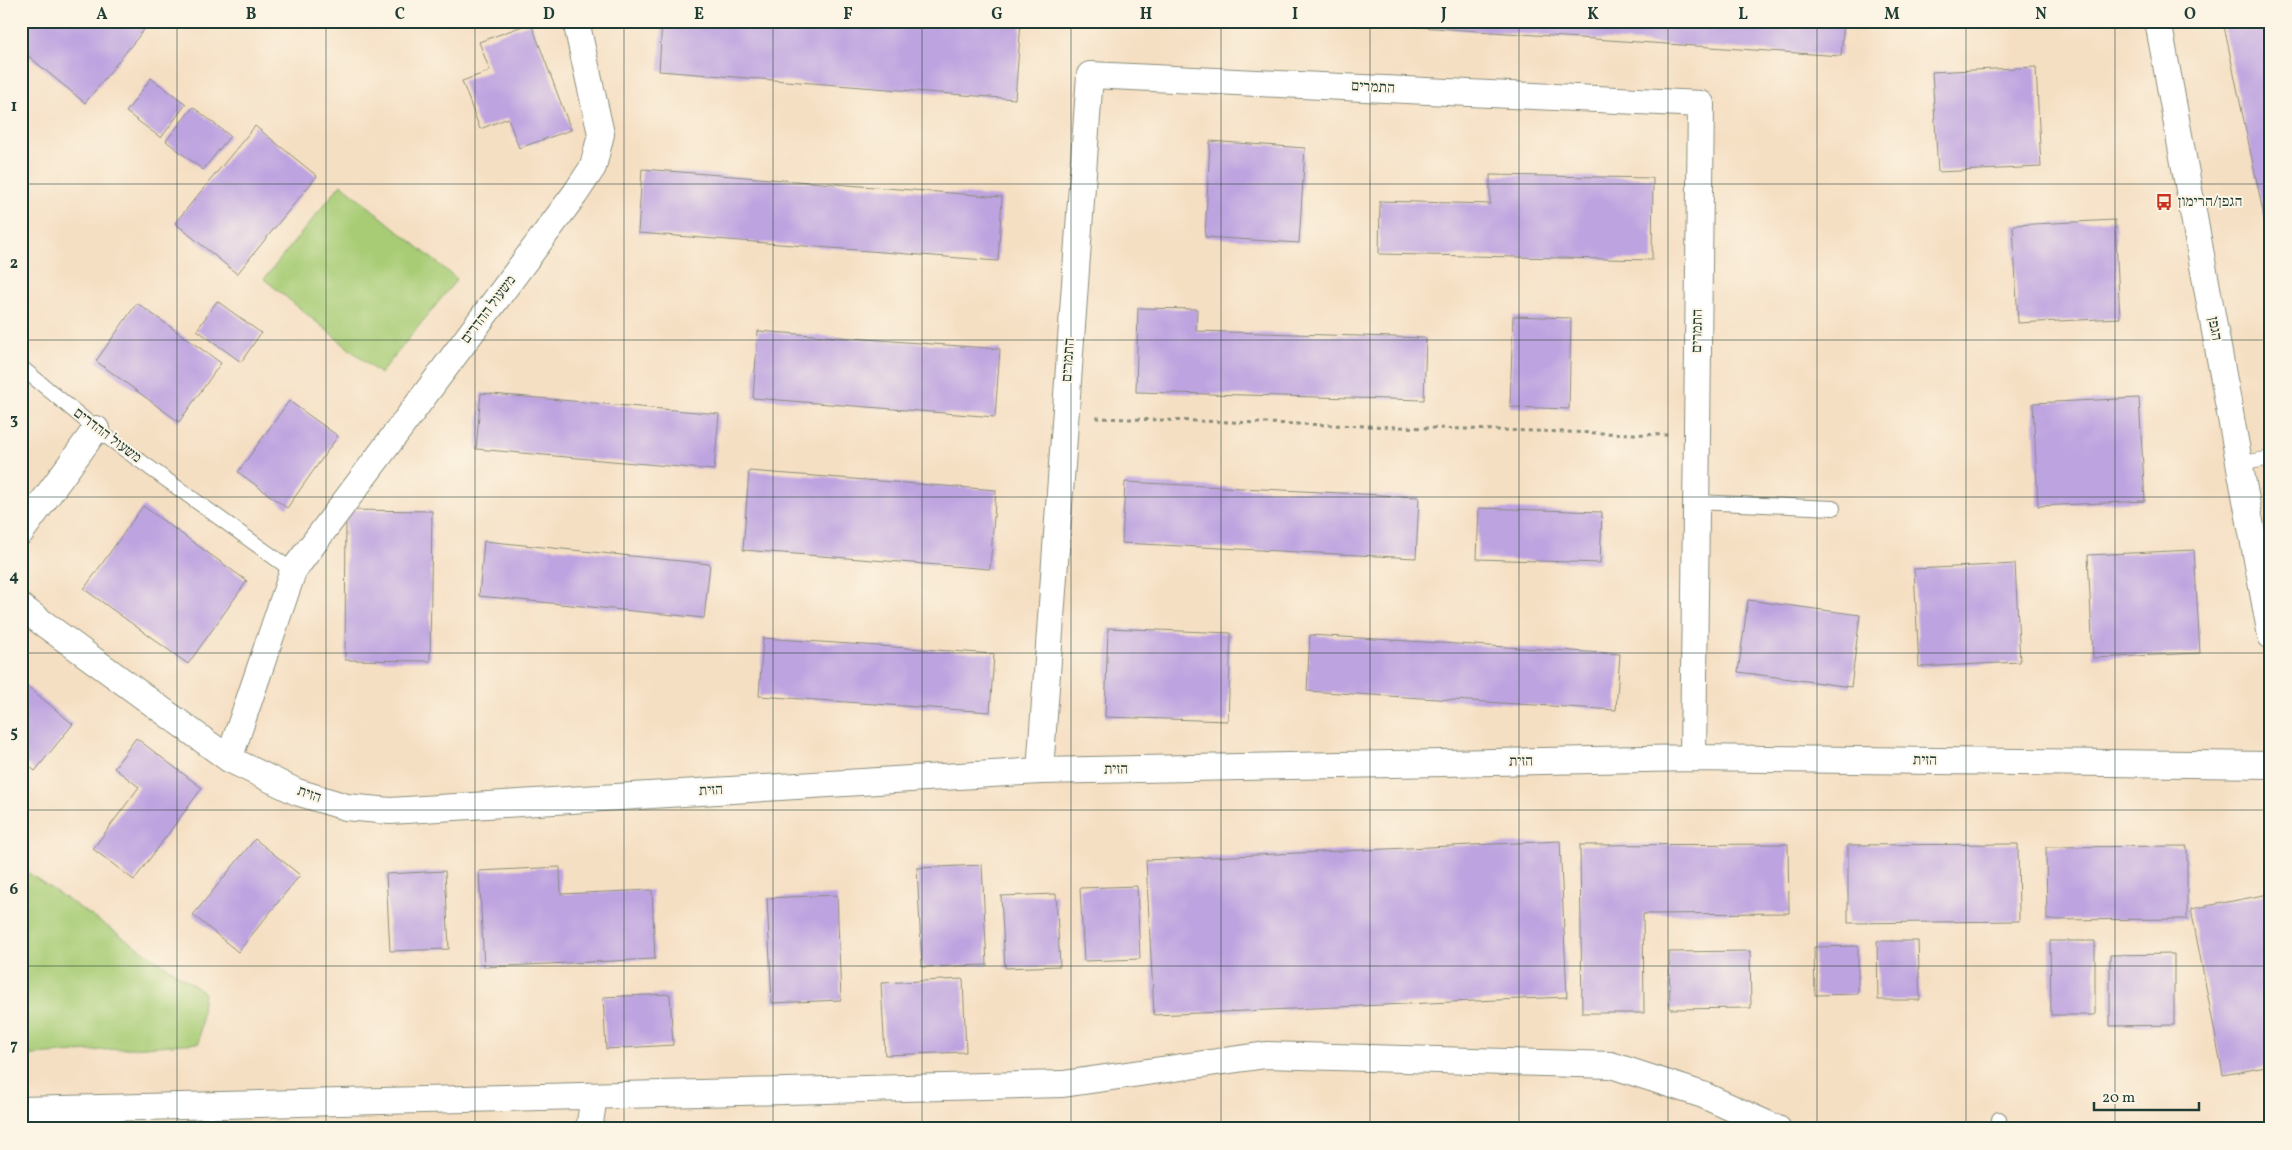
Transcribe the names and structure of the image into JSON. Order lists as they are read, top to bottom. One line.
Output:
{"streets":{"street":["התמרים","משעול ההדרים","הגפן","הזית"]},"crossings":[["התמרים","הזית"],["משעול ההדרים","הזית"]],"places":{"bus stop":["הגפן/הרימון"]},"scale_bar":"20 m","grid":{"columns":["A","B","C","D","E","F","G","H","I","J","K","L","M","N","O"],"rows":["1","2","3","4","5","6","7"]}}
